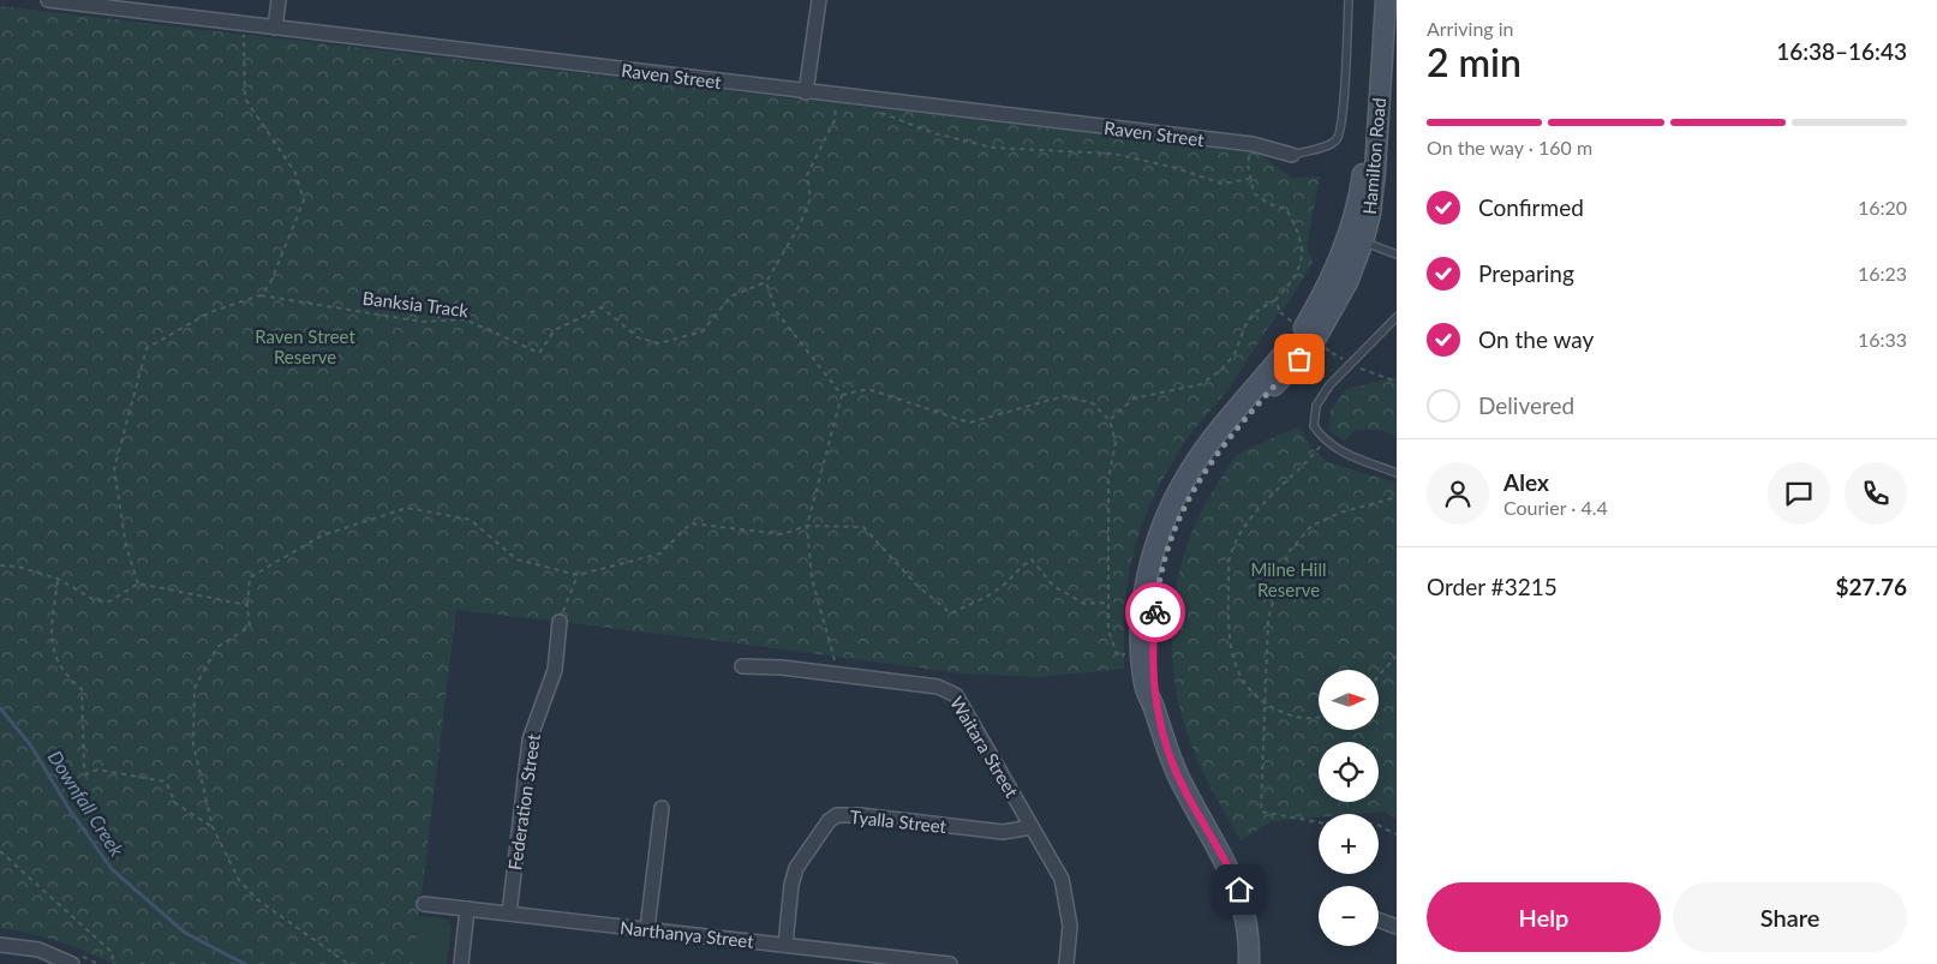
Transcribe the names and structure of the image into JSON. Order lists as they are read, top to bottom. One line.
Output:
{"streets":{"main road":["Hamilton Road"],"street":["Raven Street","Waitara Street","Federation Street","Tyalla Street","Narthanya Street"],"path":["Banksia Track"]},"crossings":[["Raven Street","Hamilton Road"],["Waitara Street","Tyalla Street"],["Federation Street","Narthanya Street"],["Tyalla Street","Narthanya Street"]],"water":["Downfall Creek"],"parks":["Raven Street Reserve","Milne Hill Reserve"],"north":"right","page":{"heading":["2 min","Arriving in","16:38–16:43"],"panel":["Alex","Courier · 4.4","Order #3215","$27.76"],"bar":"On the way · 160 m","list":[["Confirmed","16:20"],["Preparing","16:23"],["On the way","16:33"],"Delivered"],"map_buttons":["+","−"],"buttons":["Help","Share"]}}
